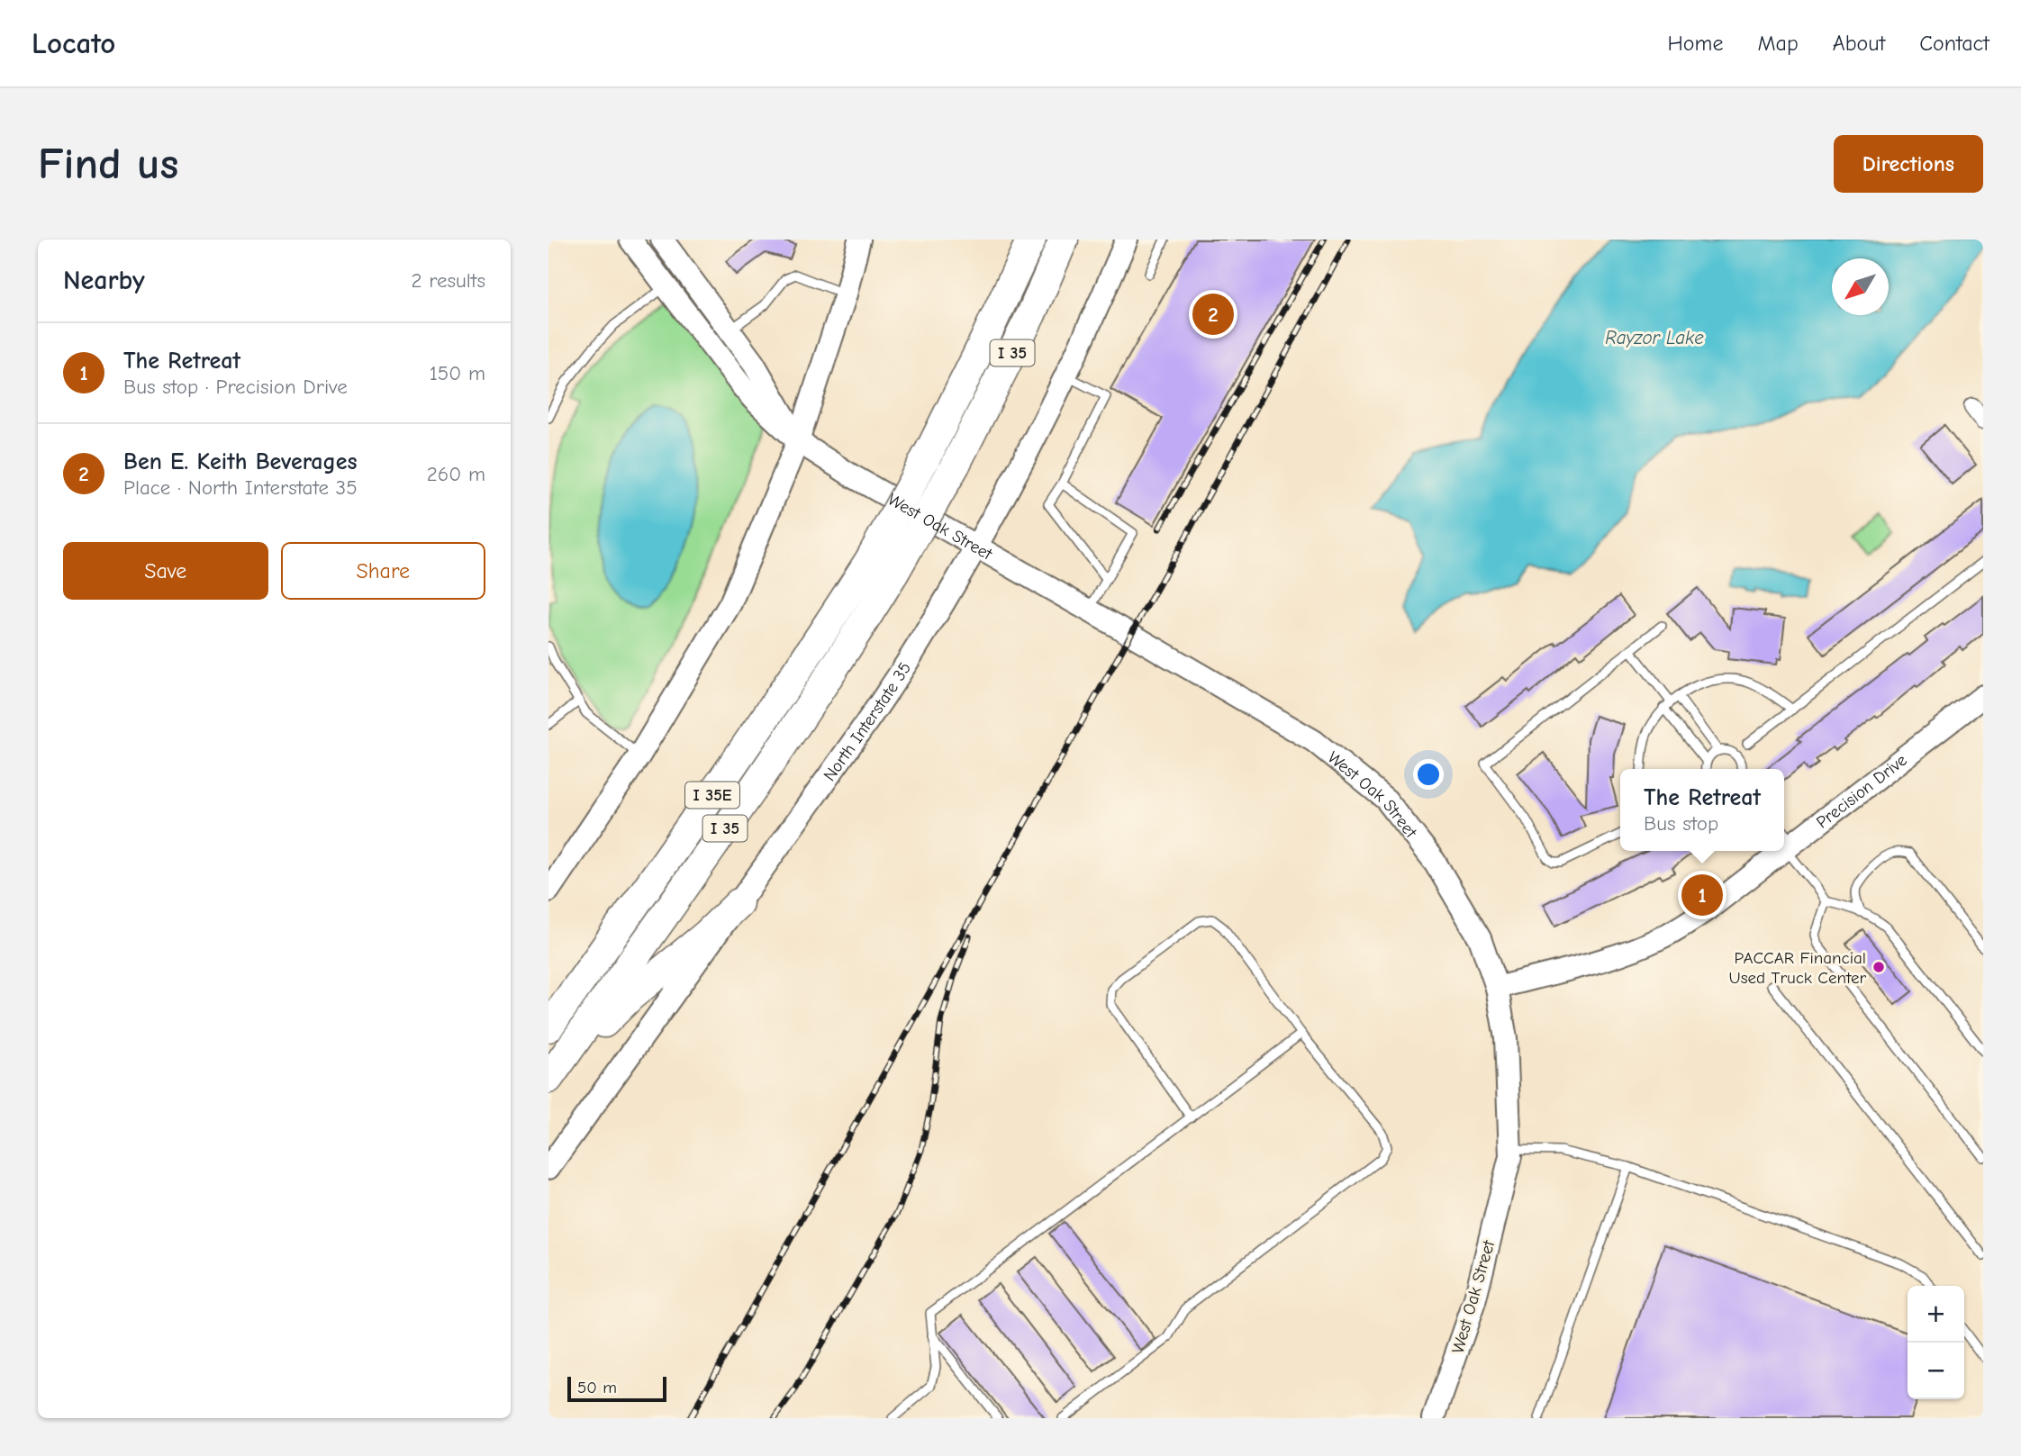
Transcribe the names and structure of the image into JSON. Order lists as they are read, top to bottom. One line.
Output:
{"streets":{"highway":["I 35","I 35E"],"main road":["West Oak Street","North Interstate 35","Precision Drive"]},"crossings":[["West Oak Street","North Interstate 35"],["West Oak Street","Precision Drive"]],"water":["Rayzor Lake"],"places":["PACCAR Financial Used Truck Center"],"scale_bar":"50 m","north":"bottom left","page":{"header":"Locato","nav":["Home","Map","About","Contact"],"buttons":["Directions",["Save","Share"]],"title":"Find us","heading":["Nearby","2 results"],"pins":["2","1"],"list":[{"mark":"1","name":"The Retreat","note":"Bus stop · Precision Drive","value":"150 m"},{"mark":"2","name":"Ben E. Keith Beverages","note":"Place · North Interstate 35","value":"260 m"}],"popup":["The Retreat","Bus stop"],"map_buttons":["+","−"],"scale":"50 m"}}
